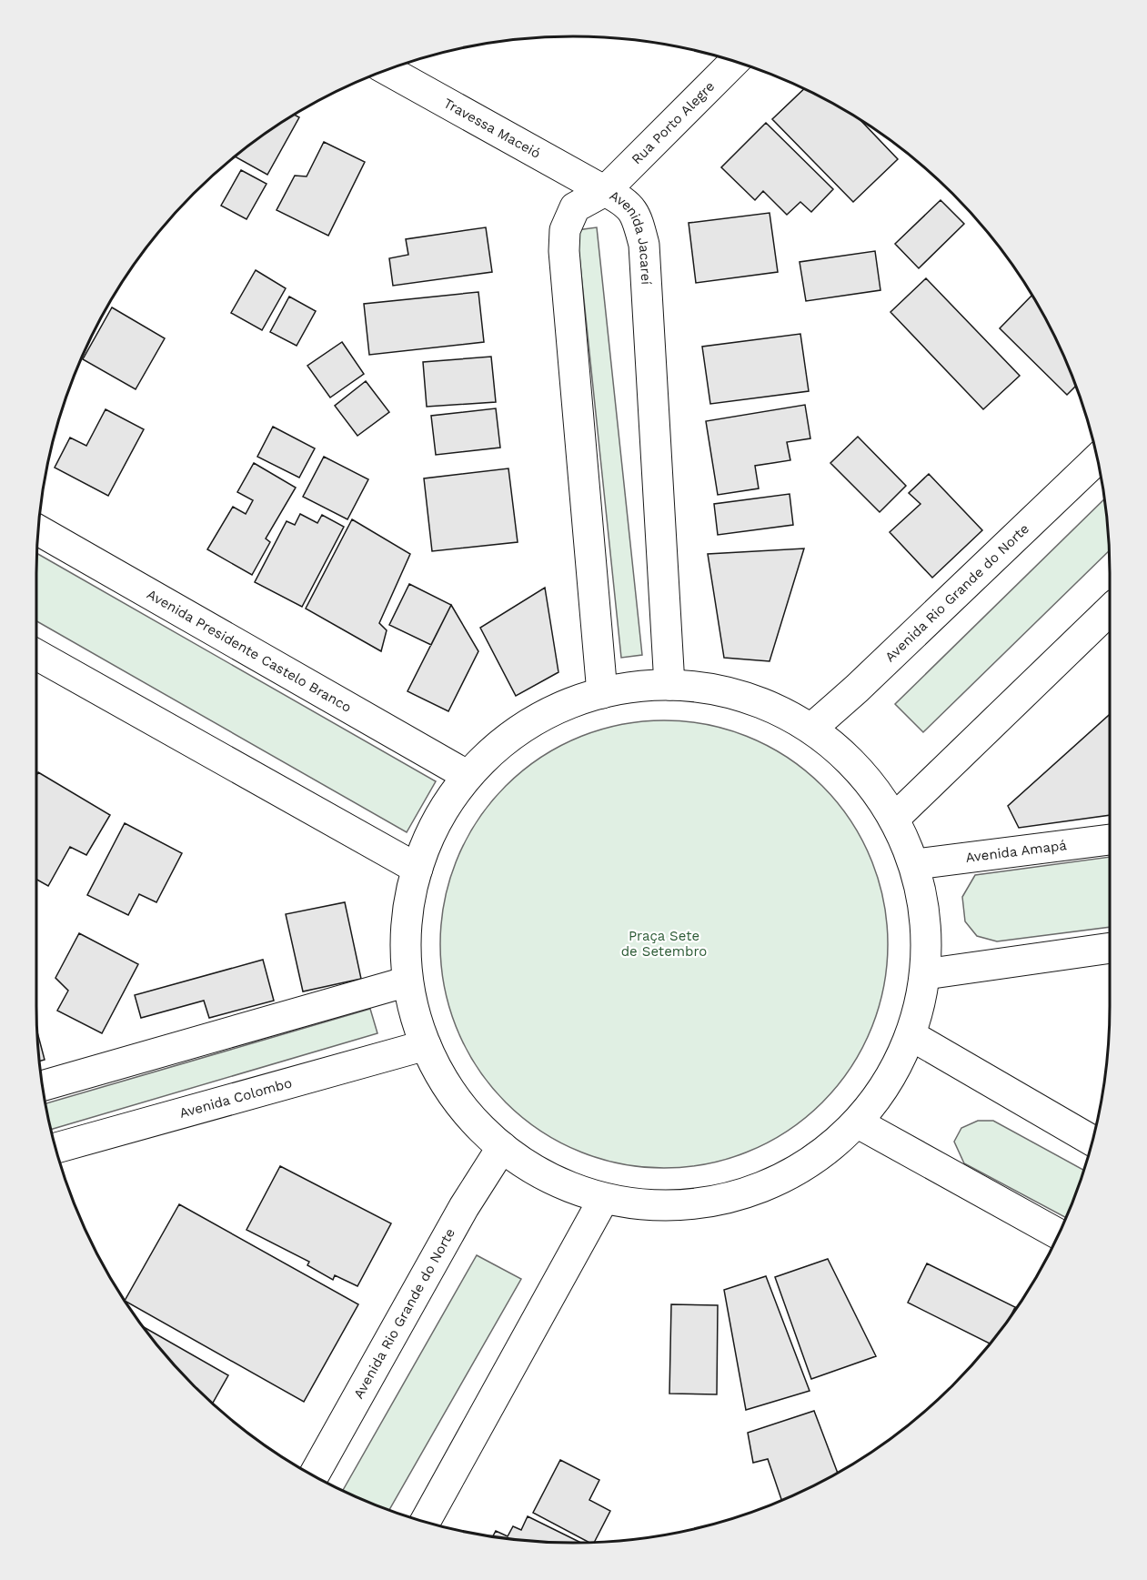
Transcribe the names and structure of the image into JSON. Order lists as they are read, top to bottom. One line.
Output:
{"streets":{"main road":["Rua Porto Alegre","Travessa Maceió","Avenida Jacareí","Avenida Rio Grande do Norte","Avenida Presidente Castelo Branco","Avenida Amapá","Avenida Colombo"]},"crossings":[["Rua Porto Alegre","Travessa Maceió"],["Rua Porto Alegre","Avenida Jacareí"],["Travessa Maceió","Avenida Jacareí"]],"parks":["Praça Sete de Setembro"]}
